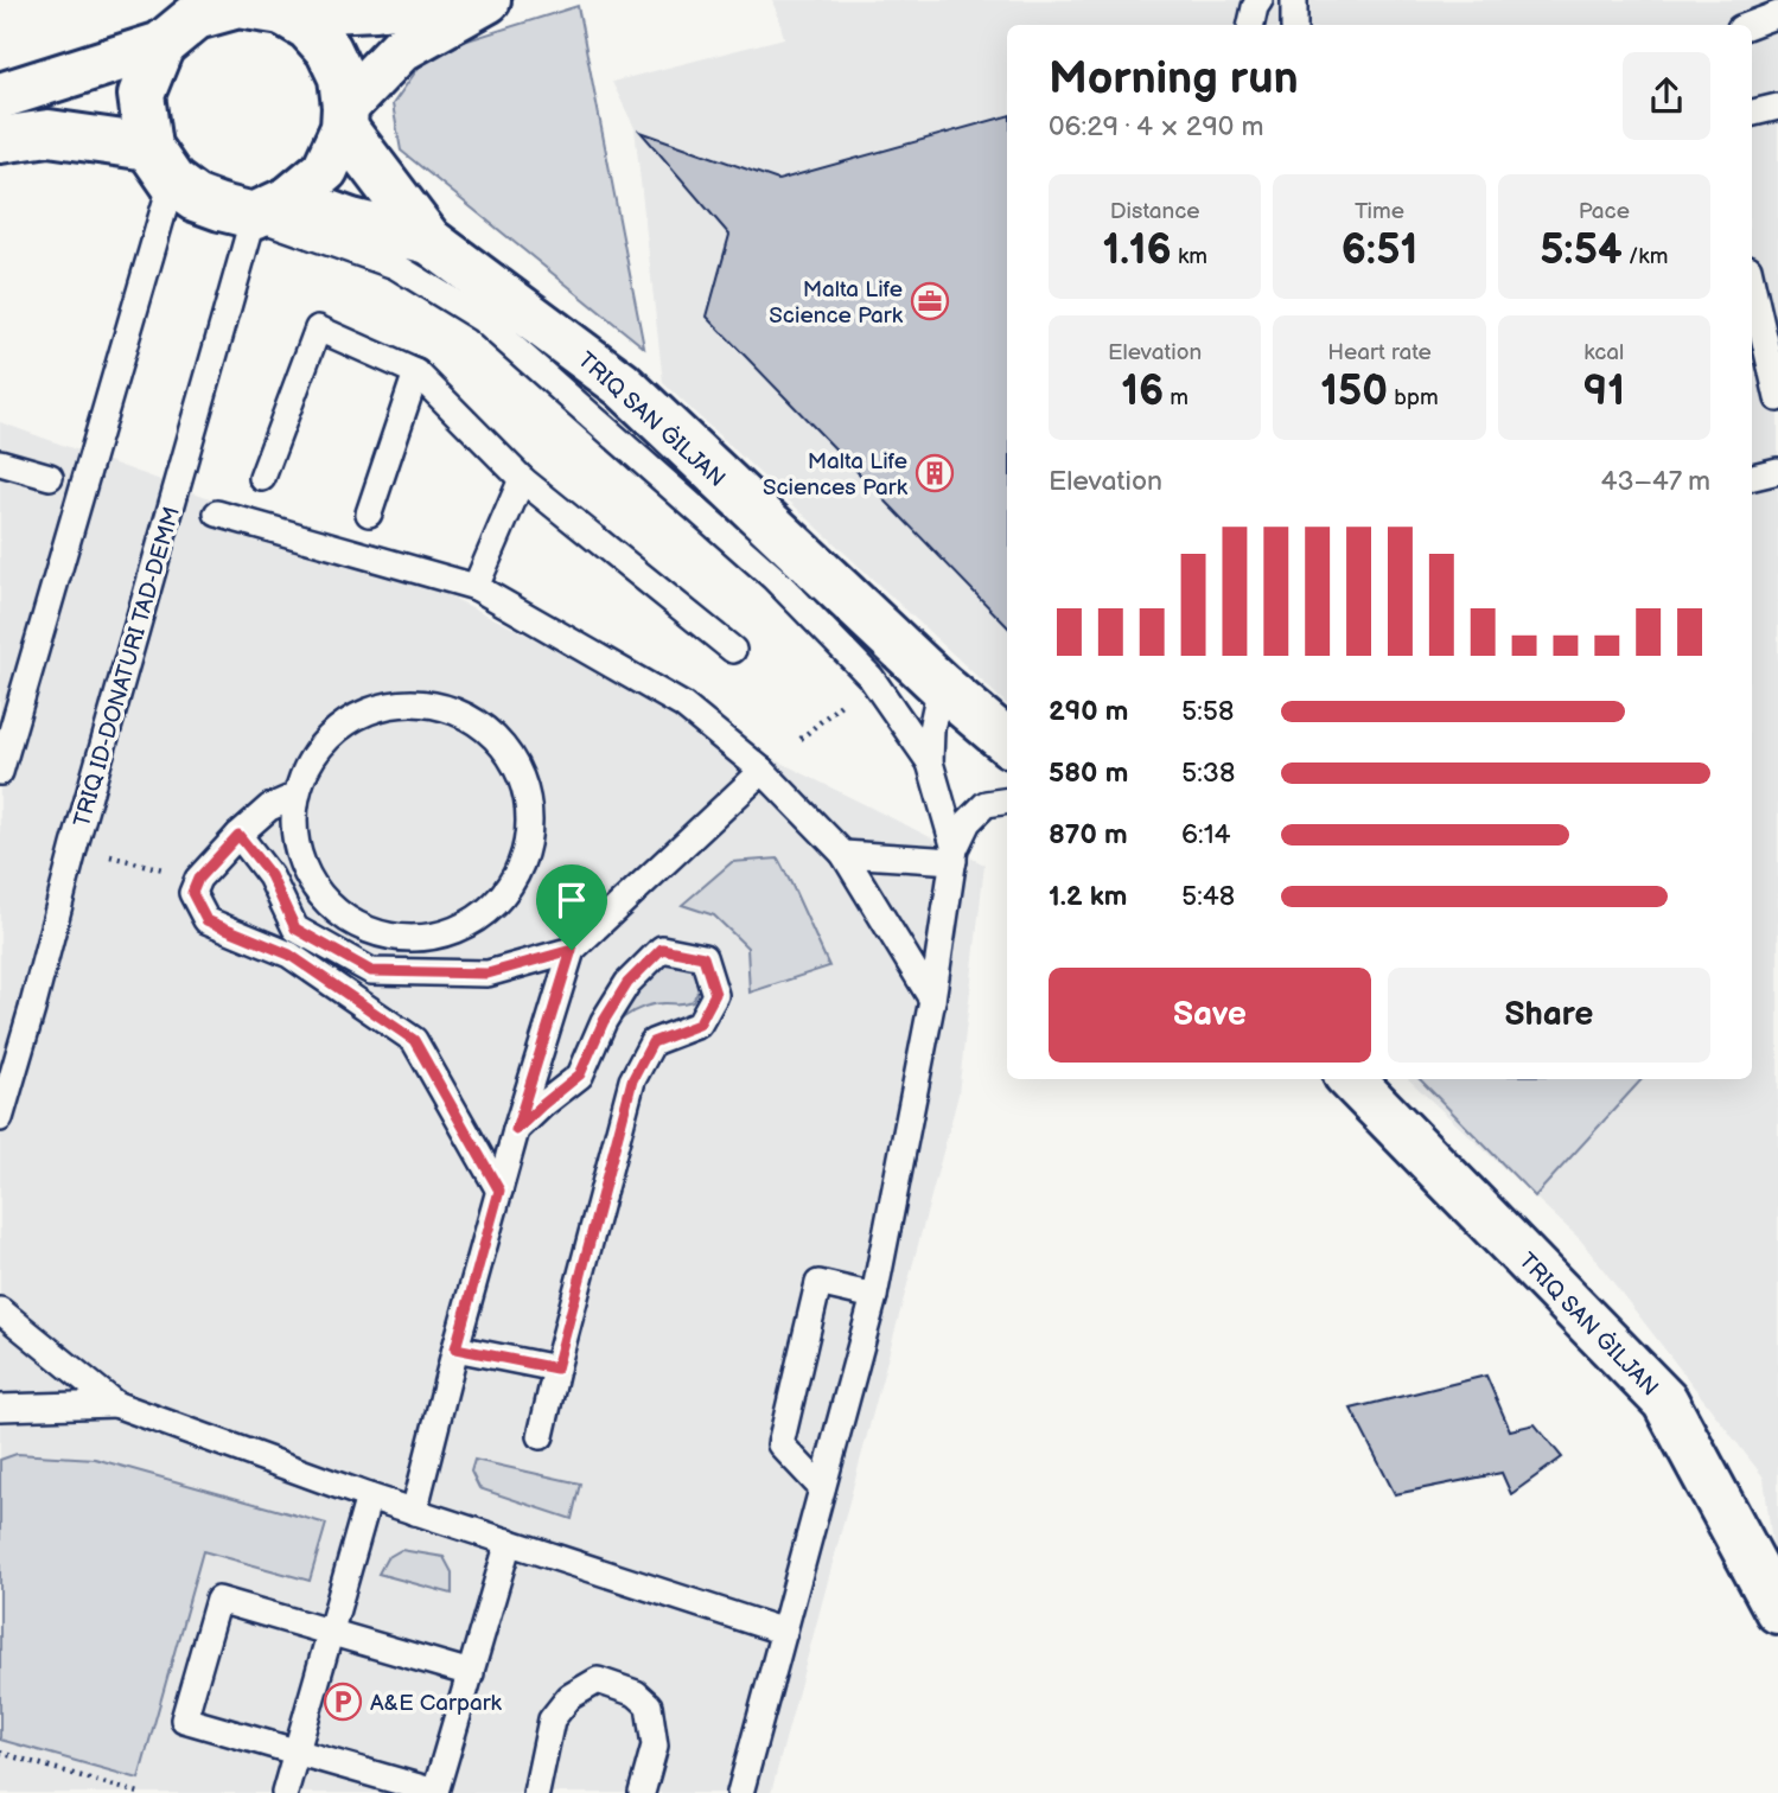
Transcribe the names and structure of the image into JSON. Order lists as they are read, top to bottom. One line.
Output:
{"streets":{"street":["TRIQ SAN ĠILJAN"],"lane":["TRIQ ID-DONATURI TAD-DEMM"]},"crossings":[["TRIQ SAN ĠILJAN","TRIQ ID-DONATURI TAD-DEMM"]],"places":{"office":["Malta Life Science Park"],"building":["Malta Life Sciences Park"],"parking":["A&E Carpark"]},"page":{"heading":["Morning run","06:29 · 4 × 290 m"],"stats":[["Distance","1.16 km"],["Time","6:51"],["Pace","5:54 /km"],["Elevation","16 m"],["Heart rate","150 bpm"],["kcal","91"]],"chart":["Elevation","43–47 m"],"list":[{"name":"290 m","note":"5:58"},{"name":"580 m","note":"5:38"},{"name":"870 m","note":"6:14"},{"name":"1.2 km","note":"5:48"}],"buttons":["Save","Share"]}}
